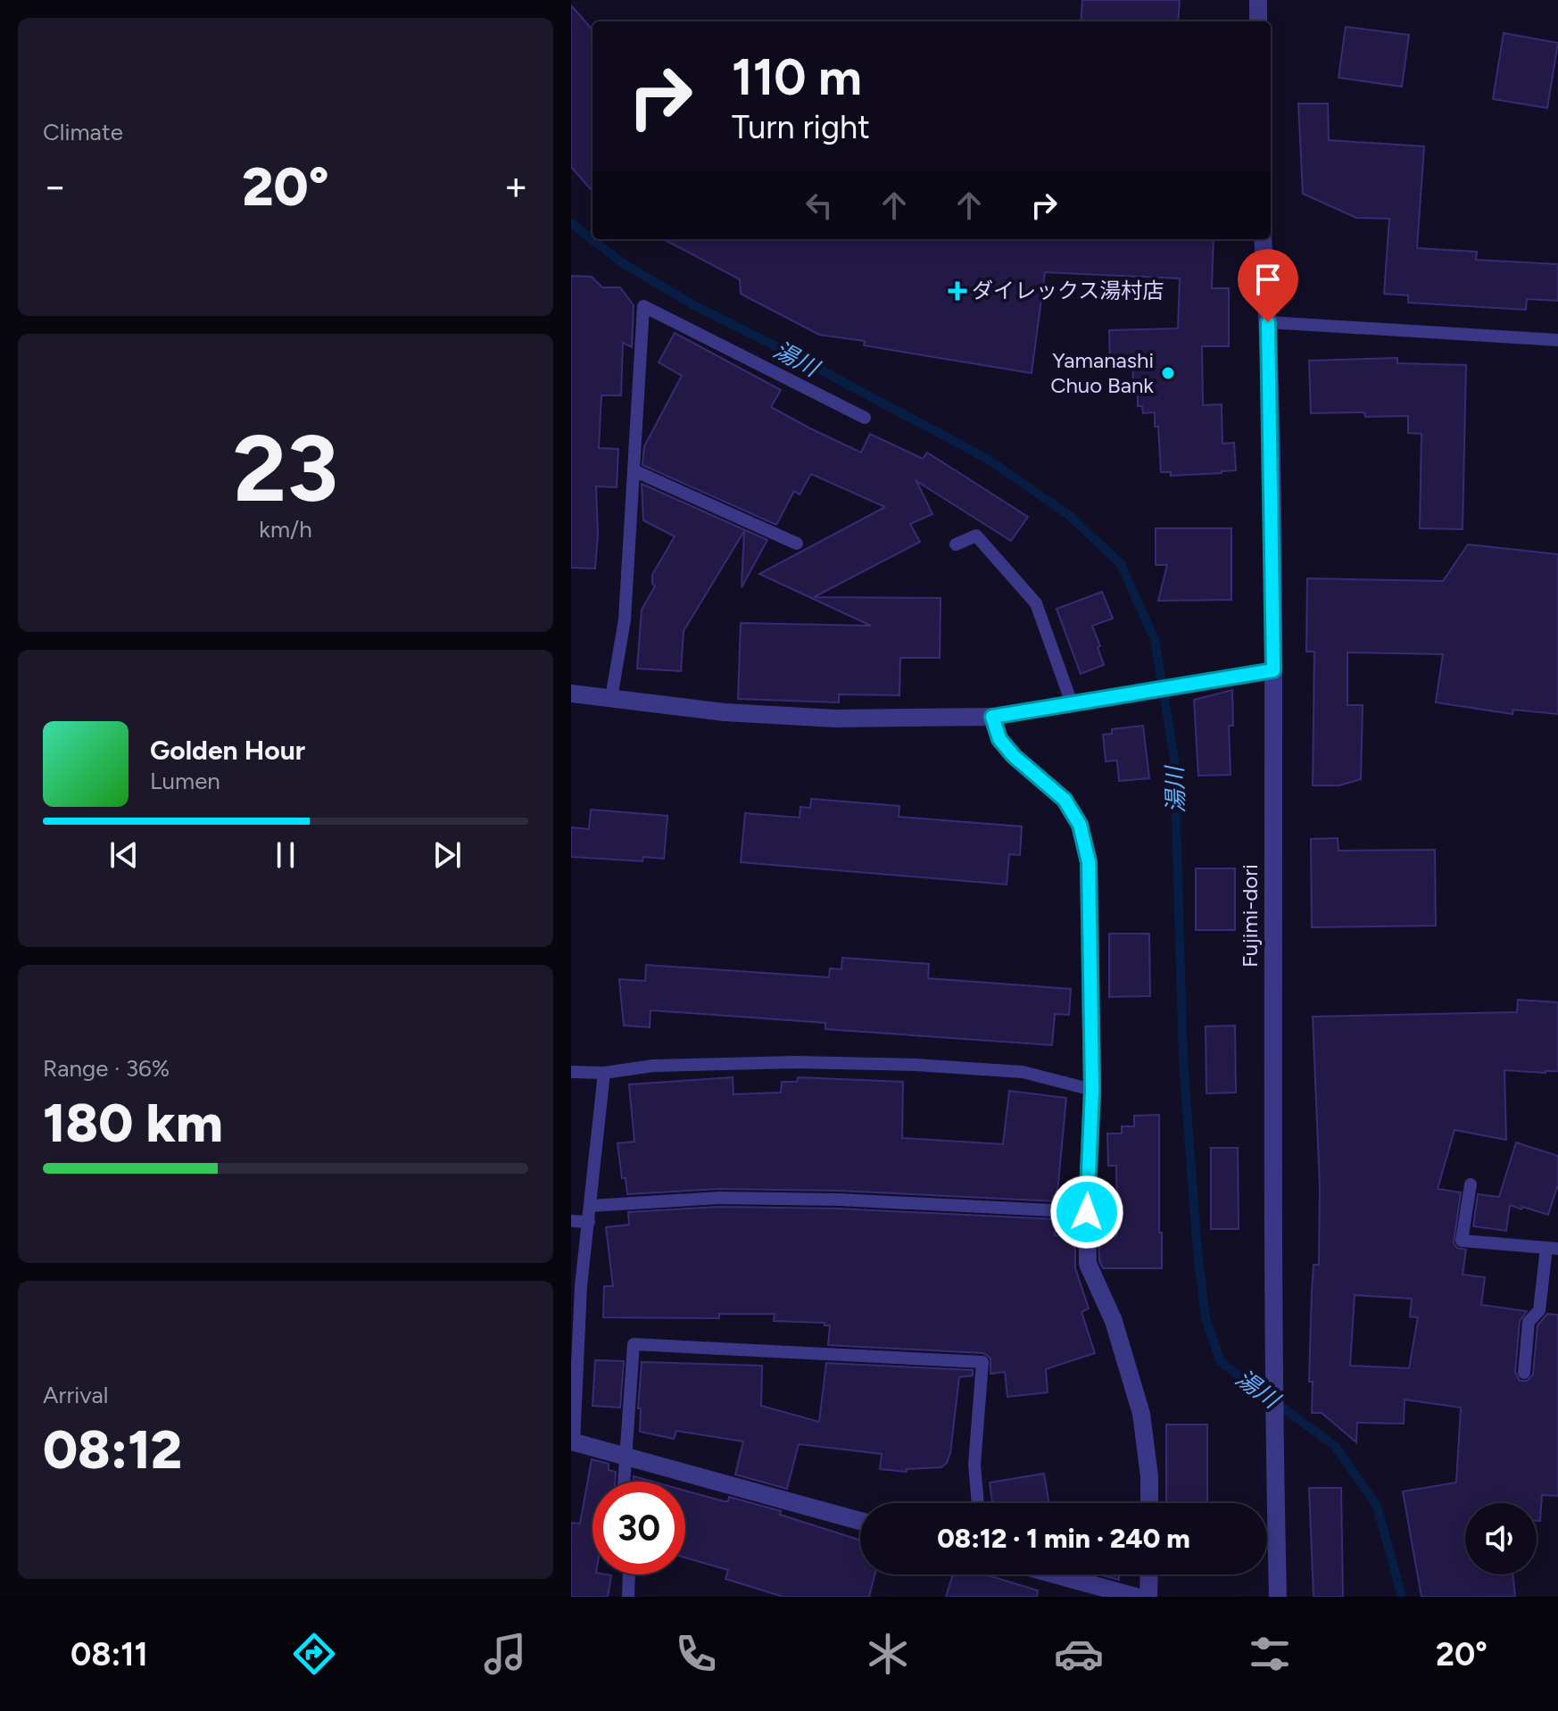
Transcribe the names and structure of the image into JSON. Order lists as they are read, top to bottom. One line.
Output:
{"streets":{"street":["Fujimi-dori"]},"water":["湯川"],"places":{"health":["ダイレックス湯村店"],"other":["Yamanashi Chuo Bank"]},"page":{"tile":["Climate",["23","km/h"],["Range · 36%","180 km"],["Arrival","08:12"]],"turn":["110 m","Turn right"],"heat":["−","20°","+"],"song":["Golden Hour","Lumen"],"limit":"30","trip":"08:12 · 1 min · 240 m","tabs":["08:11","20°"]}}
